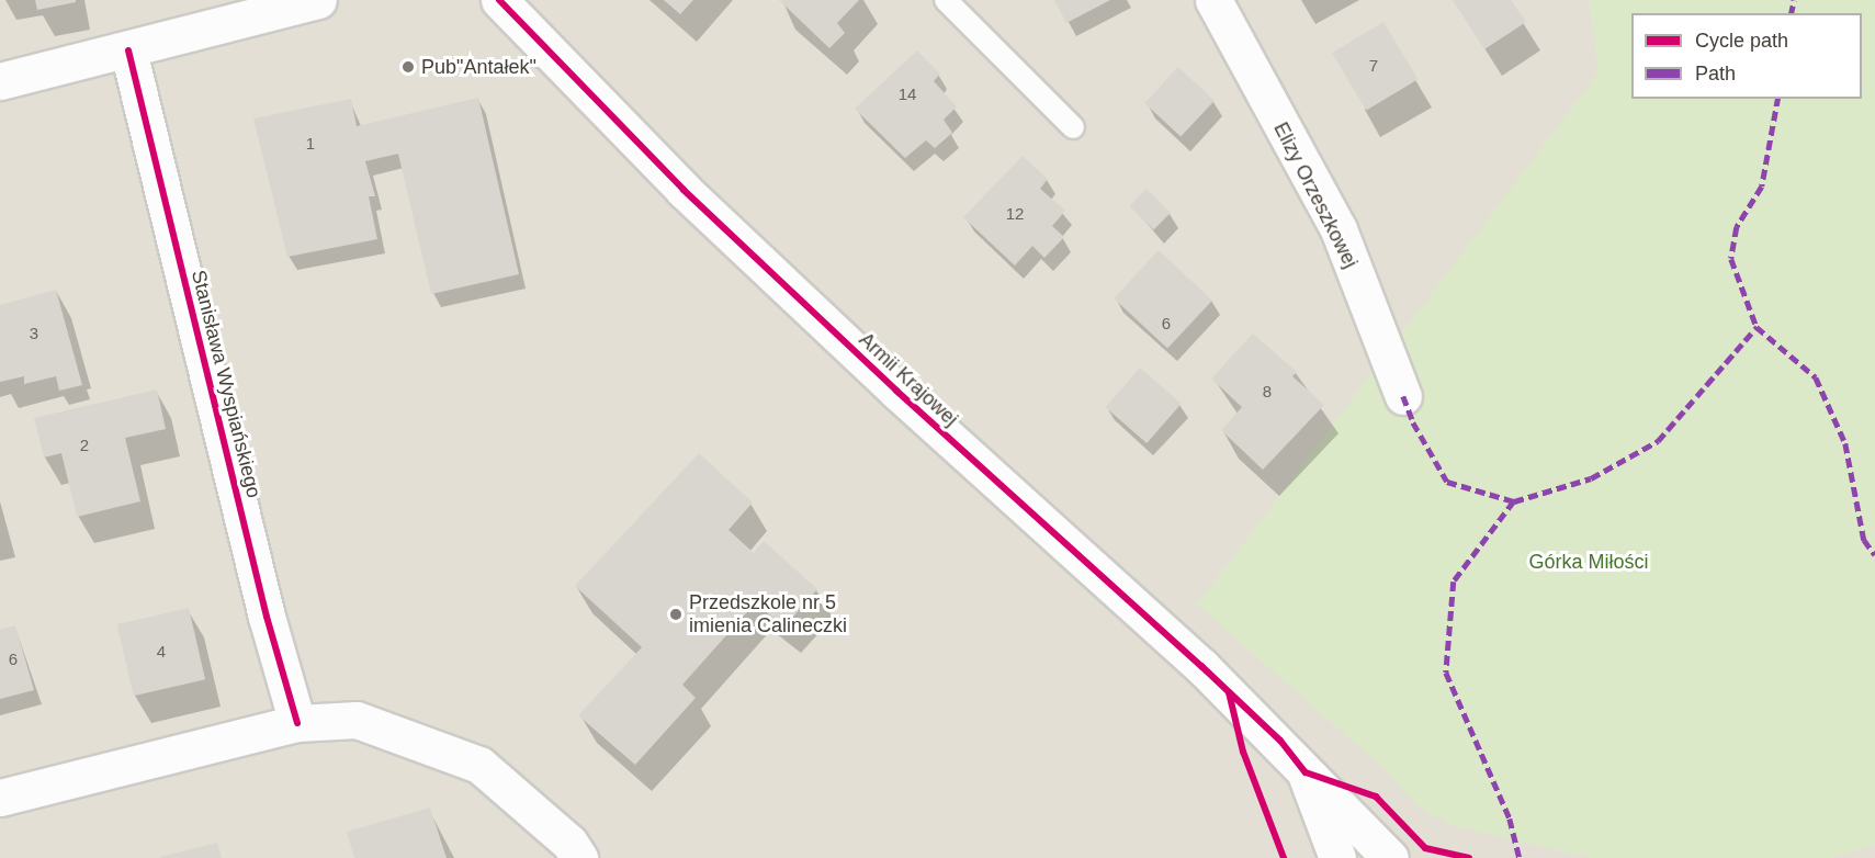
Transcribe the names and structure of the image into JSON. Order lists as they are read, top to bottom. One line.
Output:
{"streets":{"street":["Elizy Orzeszkowej","Armii Krajowej","Stanisława Wyspiańskiego"]},"parks":["Górka Miłości"],"places":["Pub\"Antałek\"","Przedszkole nr 5 imienia Calineczki"],"house_numbers":["7","14","1","12","6","3","8","2","4","6"],"legend":["Cycle path","Path"]}
